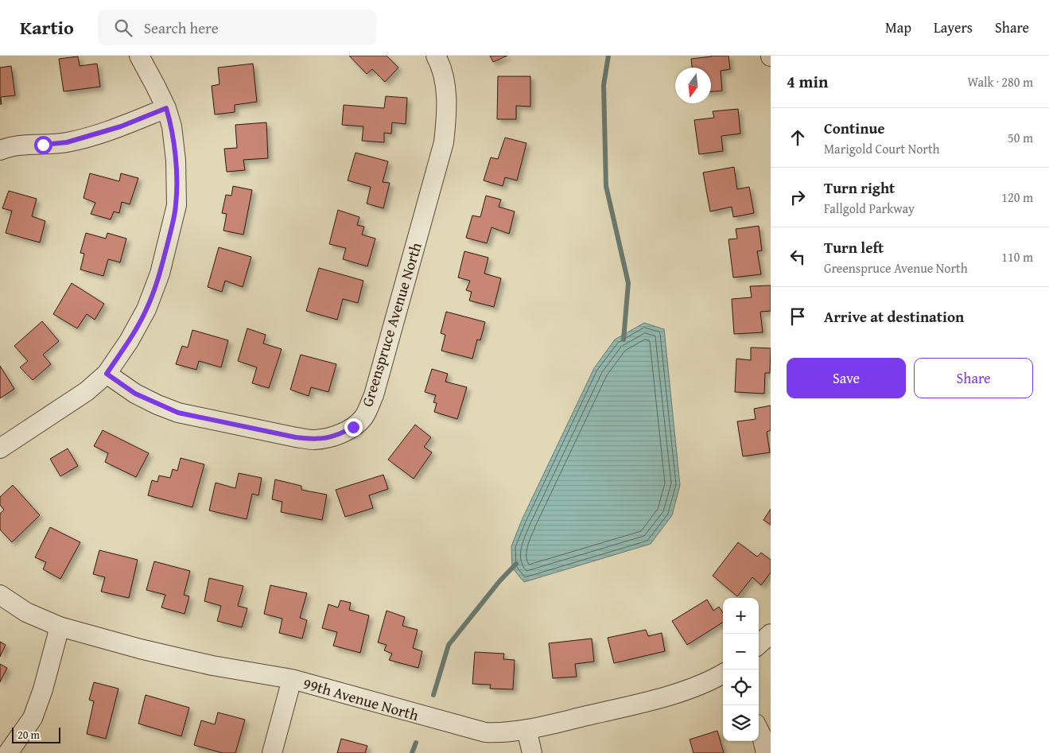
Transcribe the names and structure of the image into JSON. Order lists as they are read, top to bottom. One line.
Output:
{"streets":{"street":["Greenspruce Avenue North","99th Avenue North"]},"scale_bar":"20 m","north":"bottom","page":{"header":"Kartio","search":"Search here","nav":["Map","Layers","Share"],"heading":["4 min","Walk · 280 m"],"list":[["Continue","Marigold Court North","50 m"],["Turn right","Fallgold Parkway","120 m"],["Turn left","Greenspruce Avenue North","110 m"],"Arrive at destination"],"buttons":["Save","Share"],"map_buttons":["+","−"],"scale":"20 m"}}
